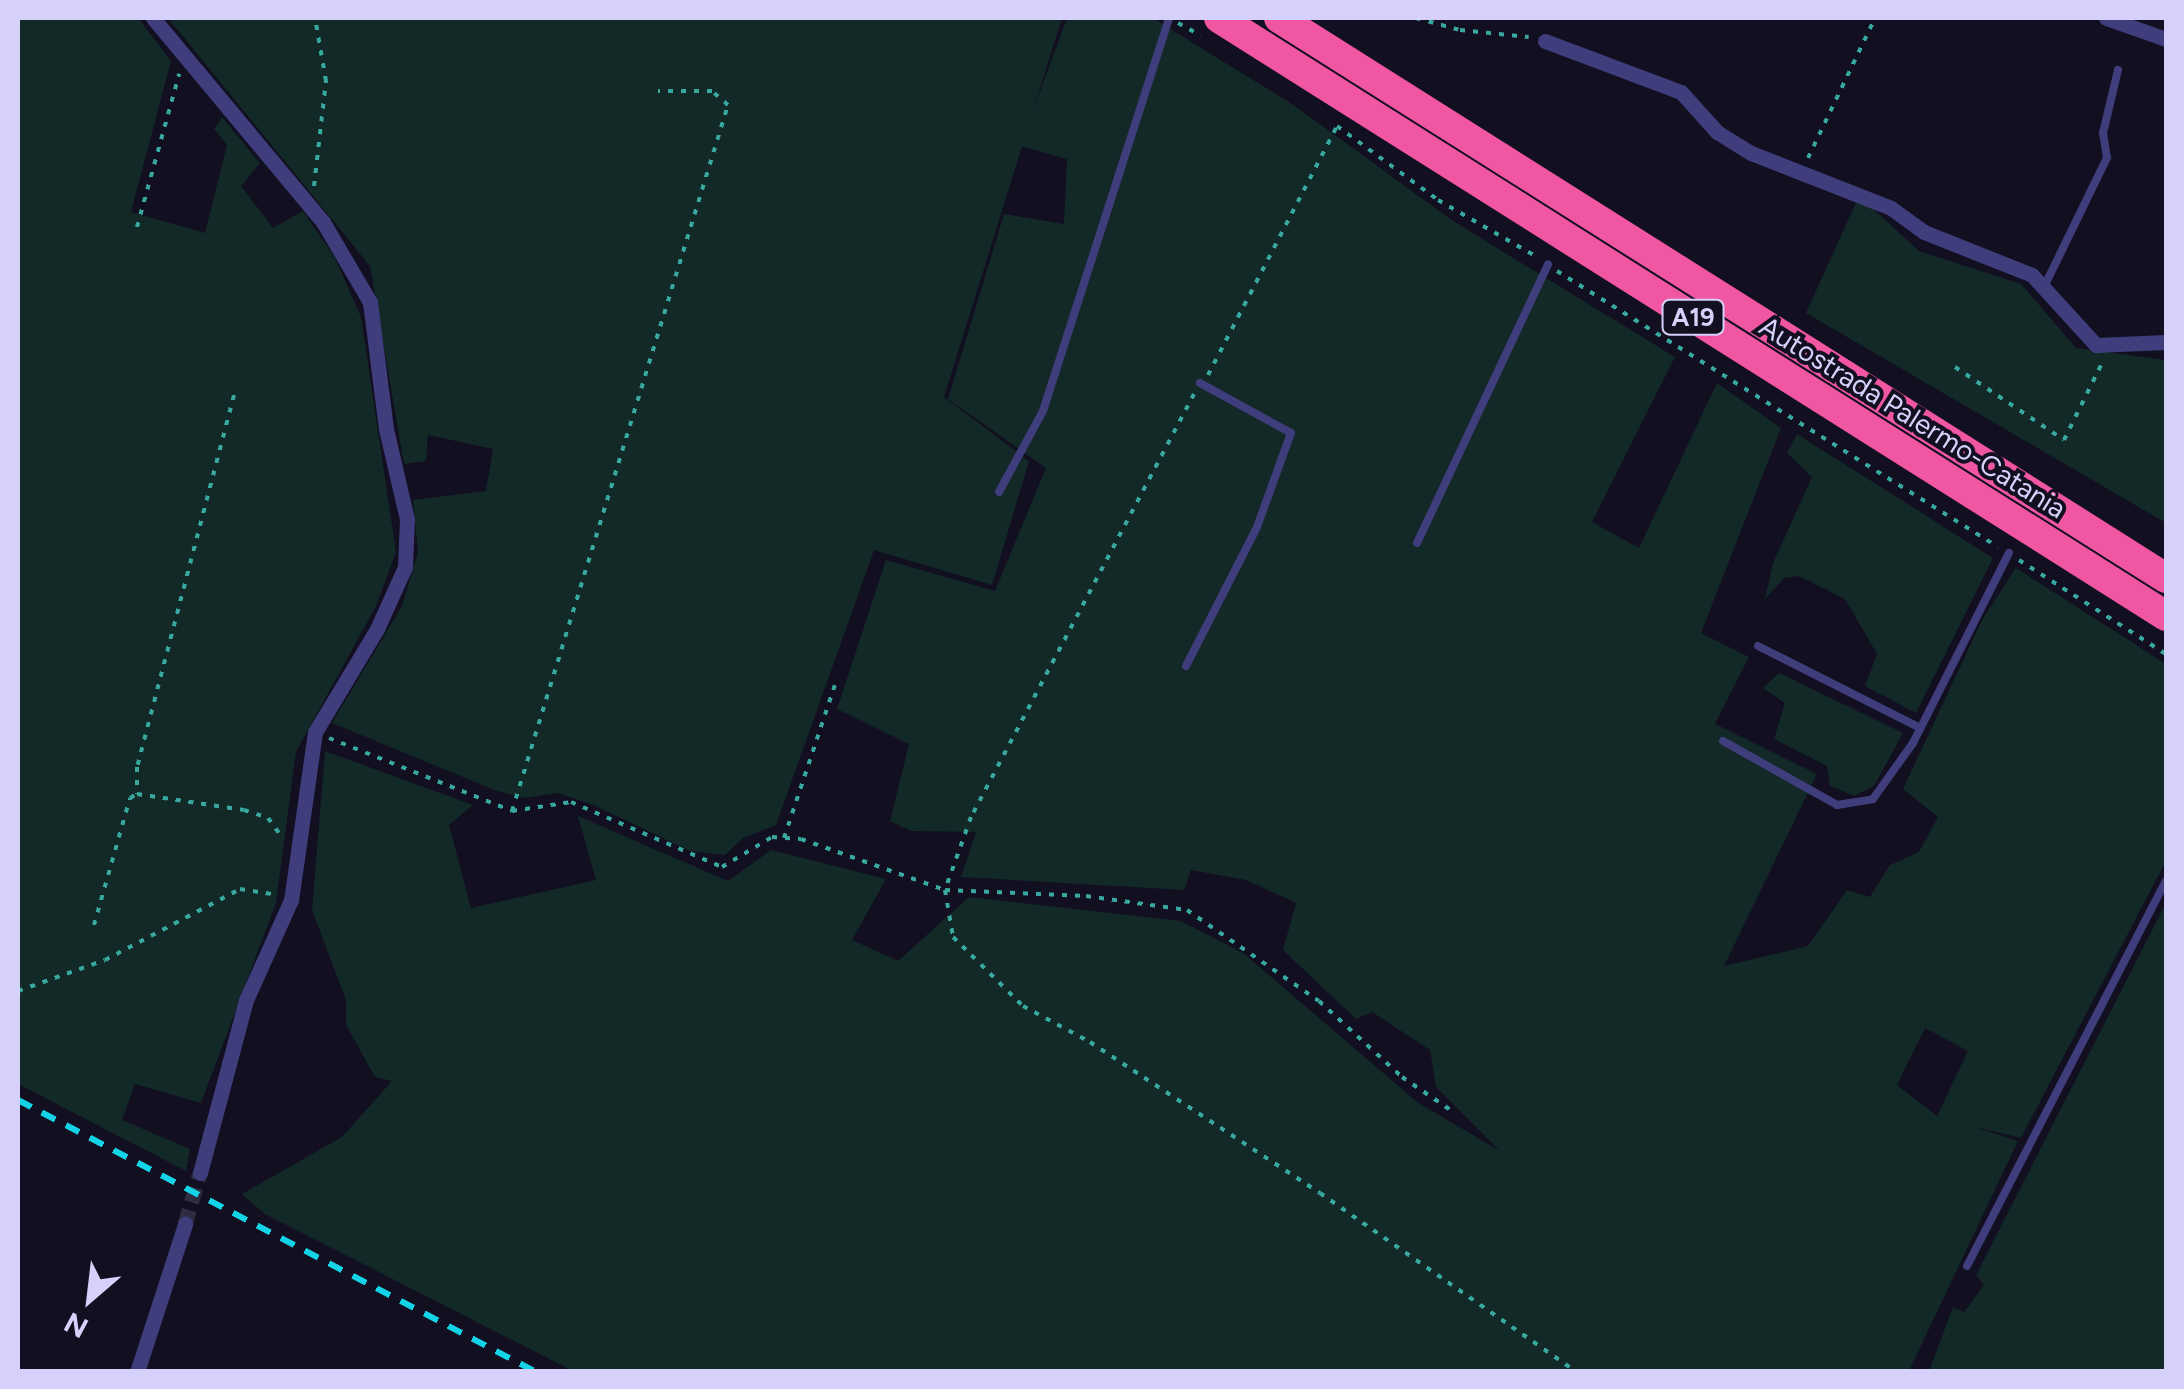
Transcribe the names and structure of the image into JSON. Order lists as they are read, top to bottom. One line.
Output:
{"streets":{"highway":["A19","Autostrada Palermo-Catania"]},"north":"bottom left"}
